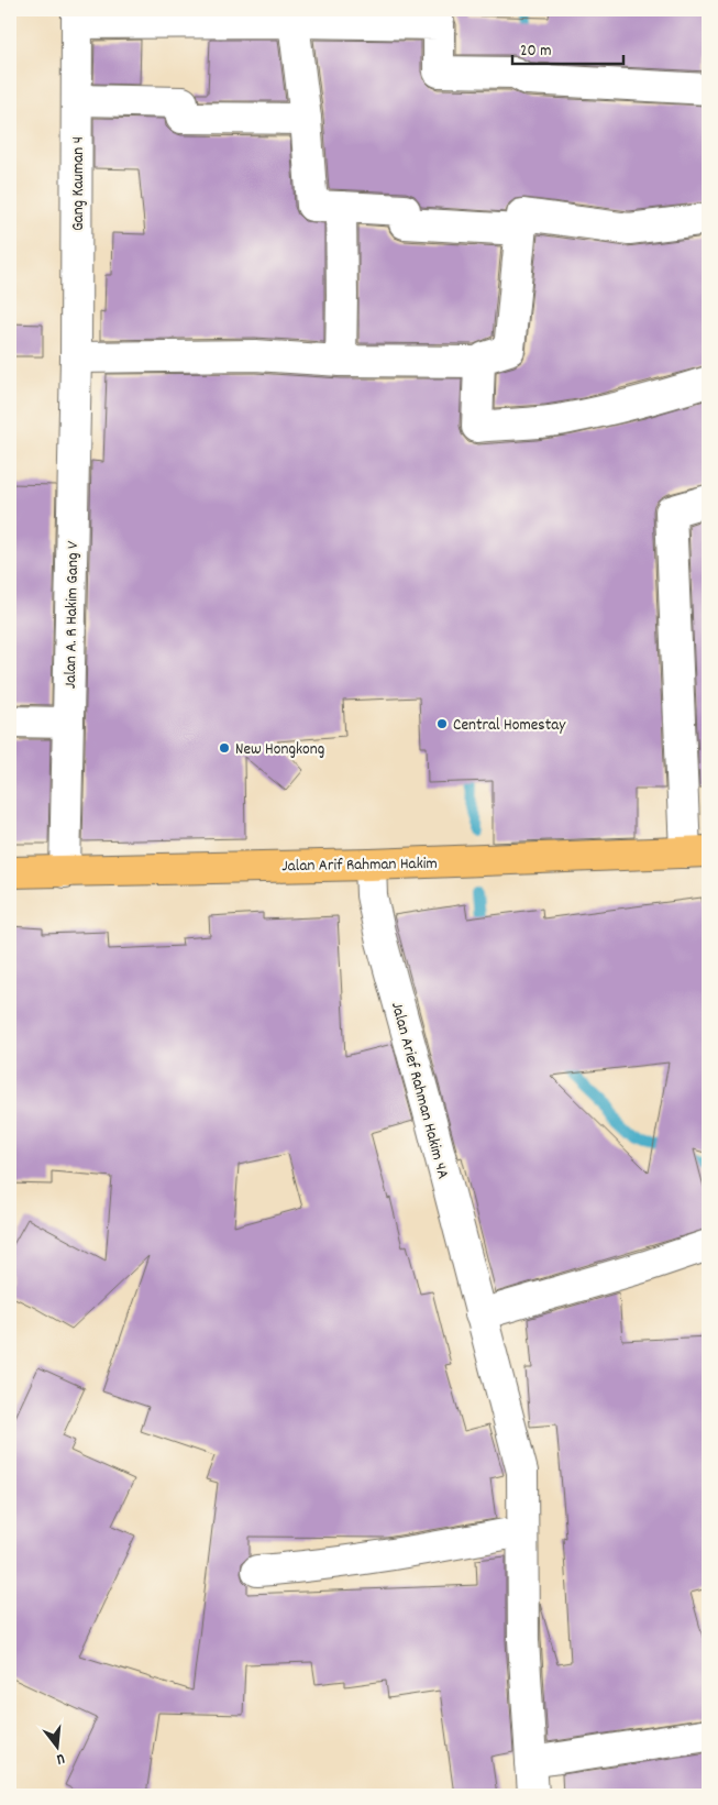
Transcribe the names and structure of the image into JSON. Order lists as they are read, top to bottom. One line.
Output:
{"streets":{"main road":["Jalan Arif Rahman Hakim"],"street":["Gang Kauman 4","Jalan A. R Hakim Gang V","Jalan Arief Rahman Hakim 4A"]},"crossings":[["Gang Kauman 4","Jalan A. R Hakim Gang V"],["Jalan A. R Hakim Gang V","Jalan Arif Rahman Hakim"],["Jalan Arif Rahman Hakim","Jalan Arief Rahman Hakim 4A"]],"places":["Central Homestay","New Hongkong"],"scale_bar":"20 m","north":"bottom"}
